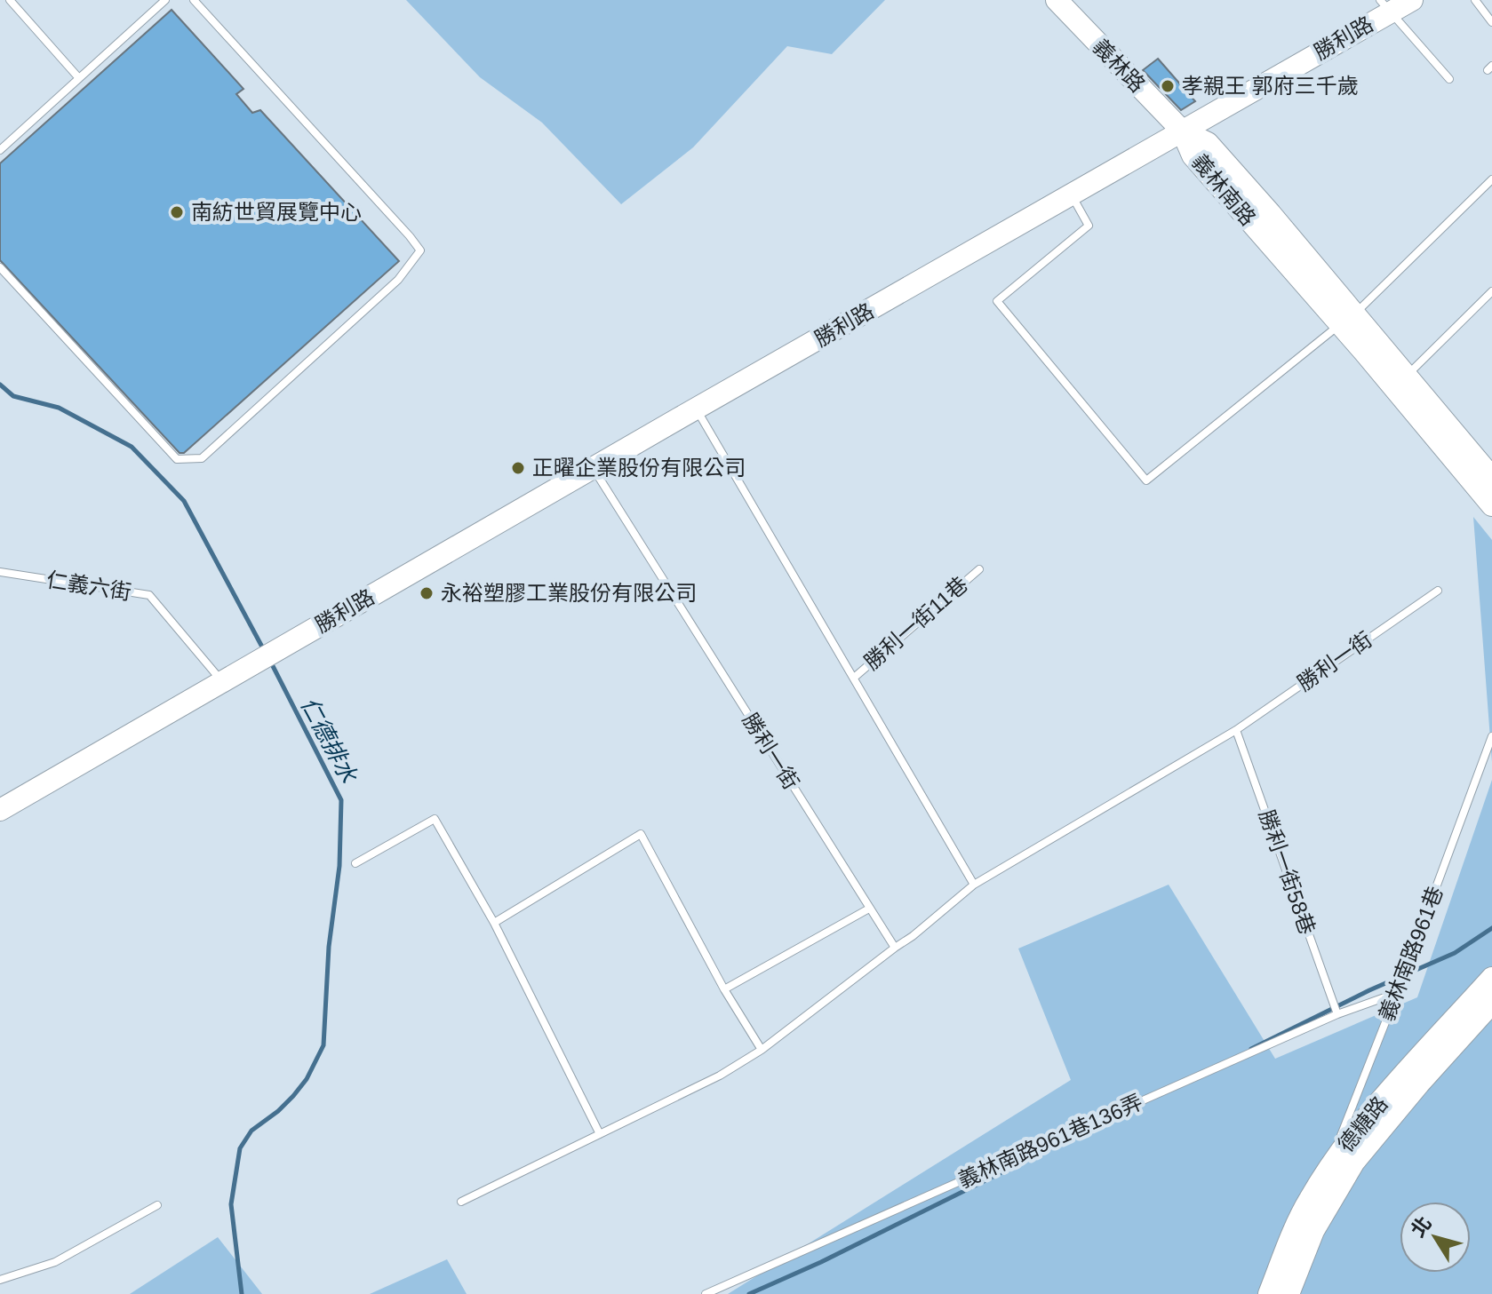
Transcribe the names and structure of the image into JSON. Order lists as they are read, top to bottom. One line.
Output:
{"streets":{"street":["勝利路","義林路","義林南路","德糖路"],"lane":["仁義六街","勝利一街11巷","勝利一街","勝利一街58巷","義林南路961巷","義林南路961巷136弄"]},"crossings":[["勝利路","義林路"],["勝利路","義林南路"],["勝利路","仁義六街"],["勝利路","勝利一街"],["義林路","義林南路"],["勝利一街","勝利一街58巷"],["勝利一街58巷","義林南路961巷136弄"],["義林南路961巷","德糖路"],["義林南路961巷","義林南路961巷136弄"]],"water":["仁德排水"],"places":["孝親王 郭府三千歲","南紡世貿展覽中心","正曜企業股份有限公司","永裕塑膠工業股份有限公司"],"north":"top left"}
